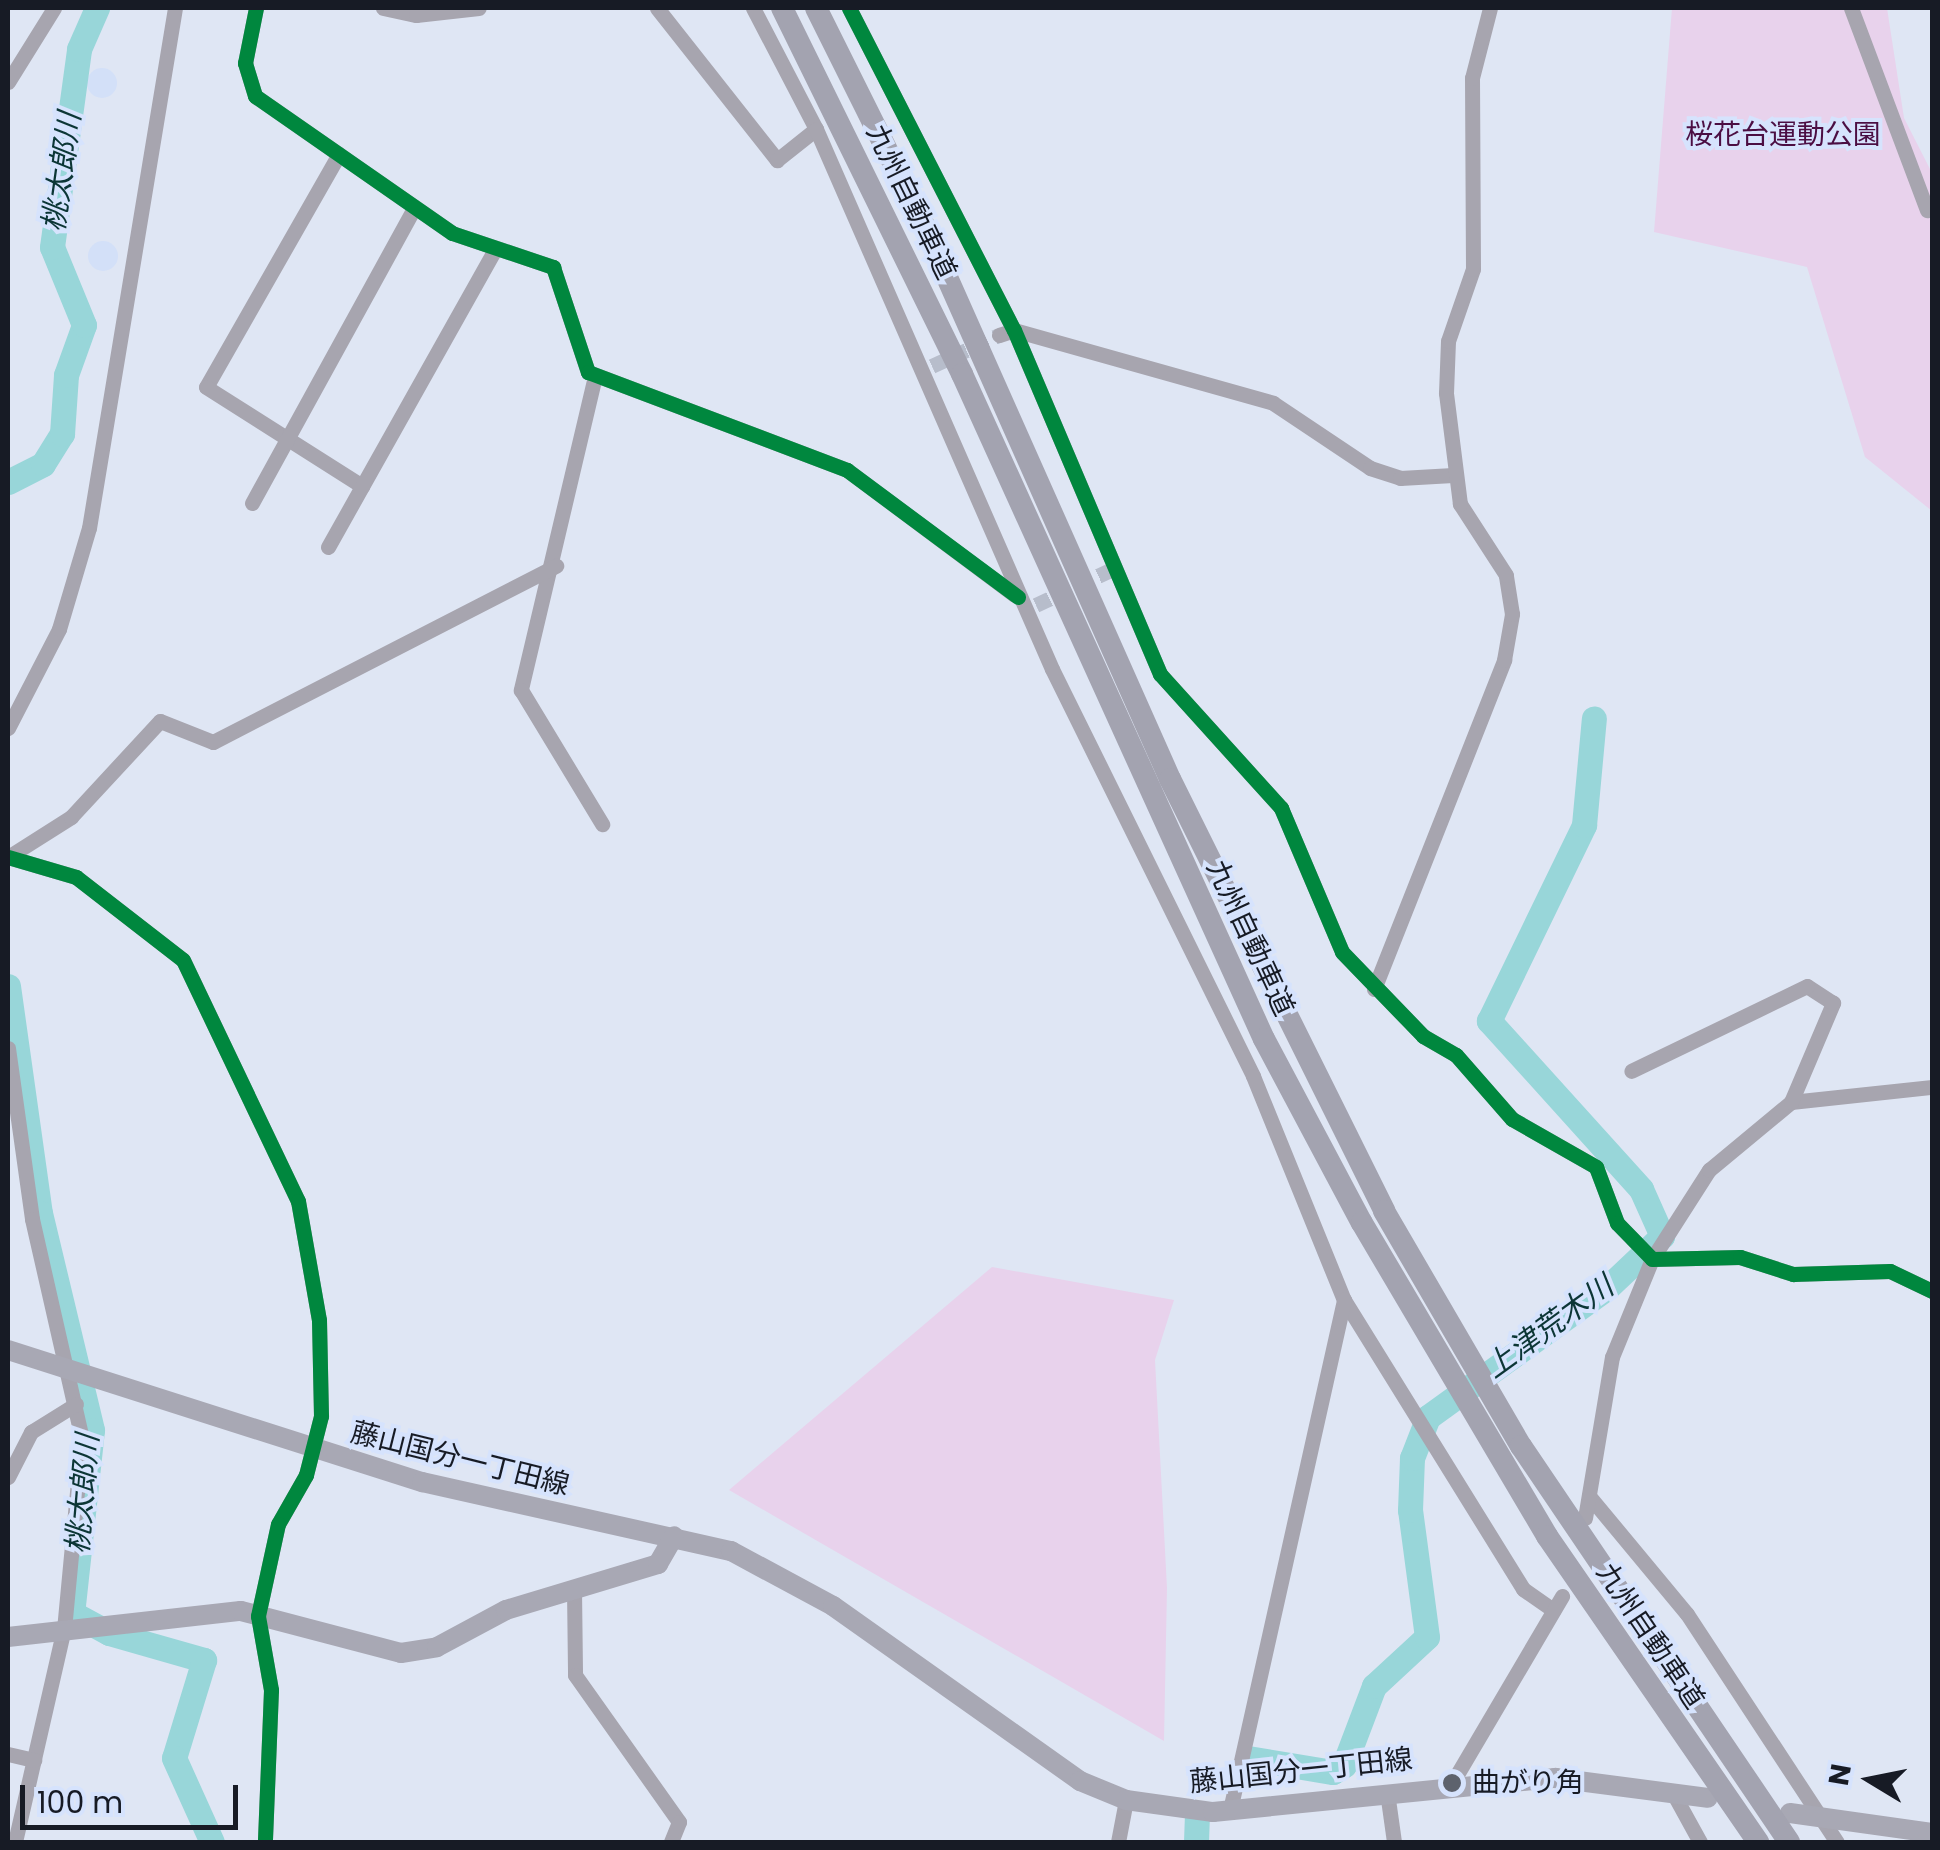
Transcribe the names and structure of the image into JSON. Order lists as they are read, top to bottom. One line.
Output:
{"streets":{"highway":["九州自動車道"],"main road":["藤山国分一丁田線"]},"water":["桃太郎川","上津荒木川"],"parks":["桜花台運動公園"],"places":["曲がり角"],"scale_bar":"100 m","north":"left"}
